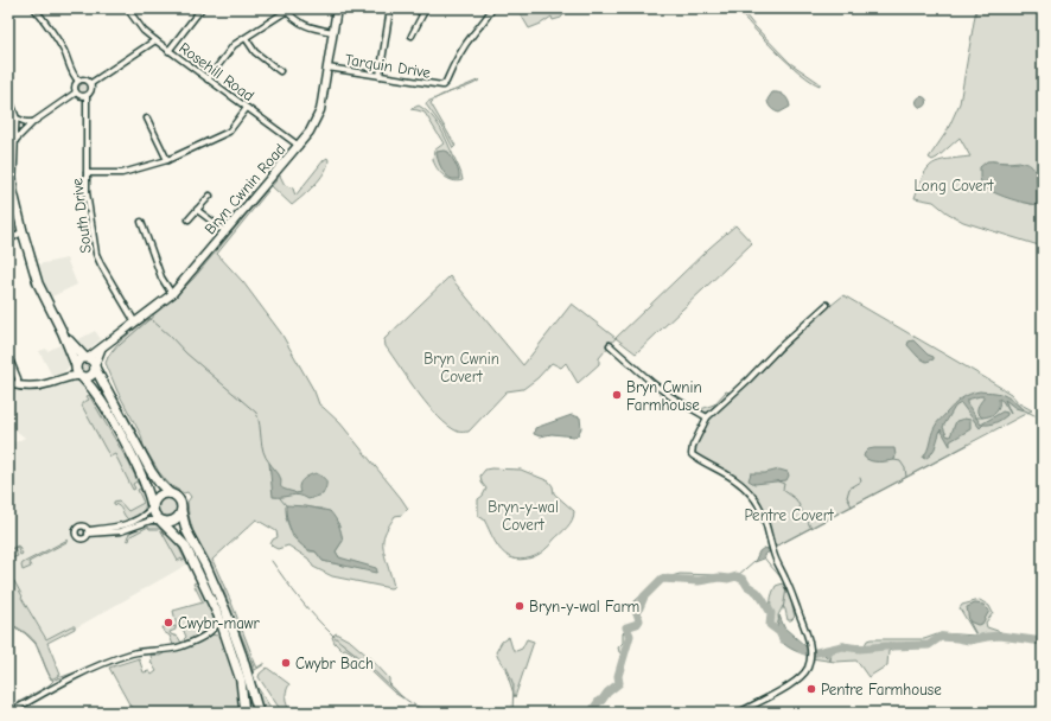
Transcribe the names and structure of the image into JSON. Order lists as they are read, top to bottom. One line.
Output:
{"streets":{"street":["Tarquin Drive","Rosehill Road","Bryn Cwnin Road","South Drive"]},"crossings":[["Tarquin Drive","Bryn Cwnin Road"],["Rosehill Road","Bryn Cwnin Road"],["Bryn Cwnin Road","South Drive"]],"parks":["Long Covert","Bryn Cwnin Covert","Bryn-y-wal Covert","Pentre Covert"],"places":["Bryn Cwnin Farmhouse","Bryn-y-wal Farm","Cwybr-mawr","Cwybr Bach","Pentre Farmhouse"]}
